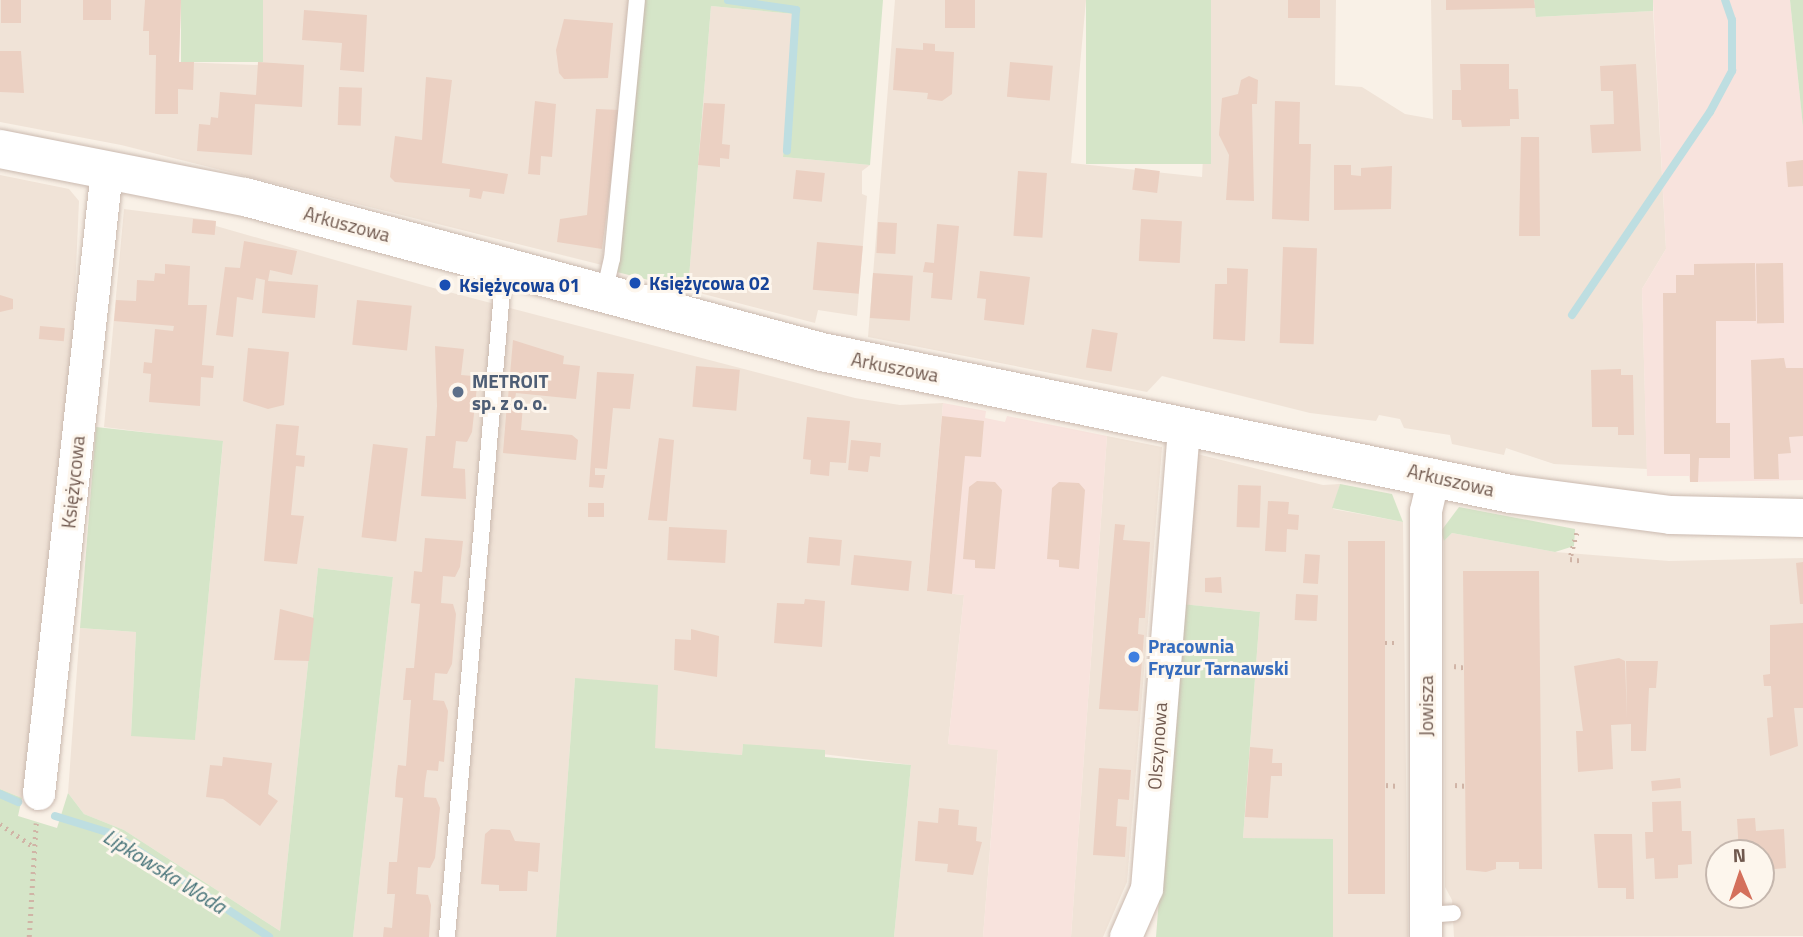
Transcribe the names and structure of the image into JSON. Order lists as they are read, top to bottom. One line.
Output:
{"streets":{"main road":["Arkuszowa"],"street":["Księżycowa","Jowisza","Olszynowa"]},"crossings":[["Arkuszowa","Księżycowa"],["Arkuszowa","Jowisza"],["Arkuszowa","Olszynowa"]],"water":["Lipkowska Woda"],"places":["Księżycowa 02","Księżycowa 01","METROIT sp. z o. o.","Pracownia Fryzur Tarnawski"],"north":"top"}
